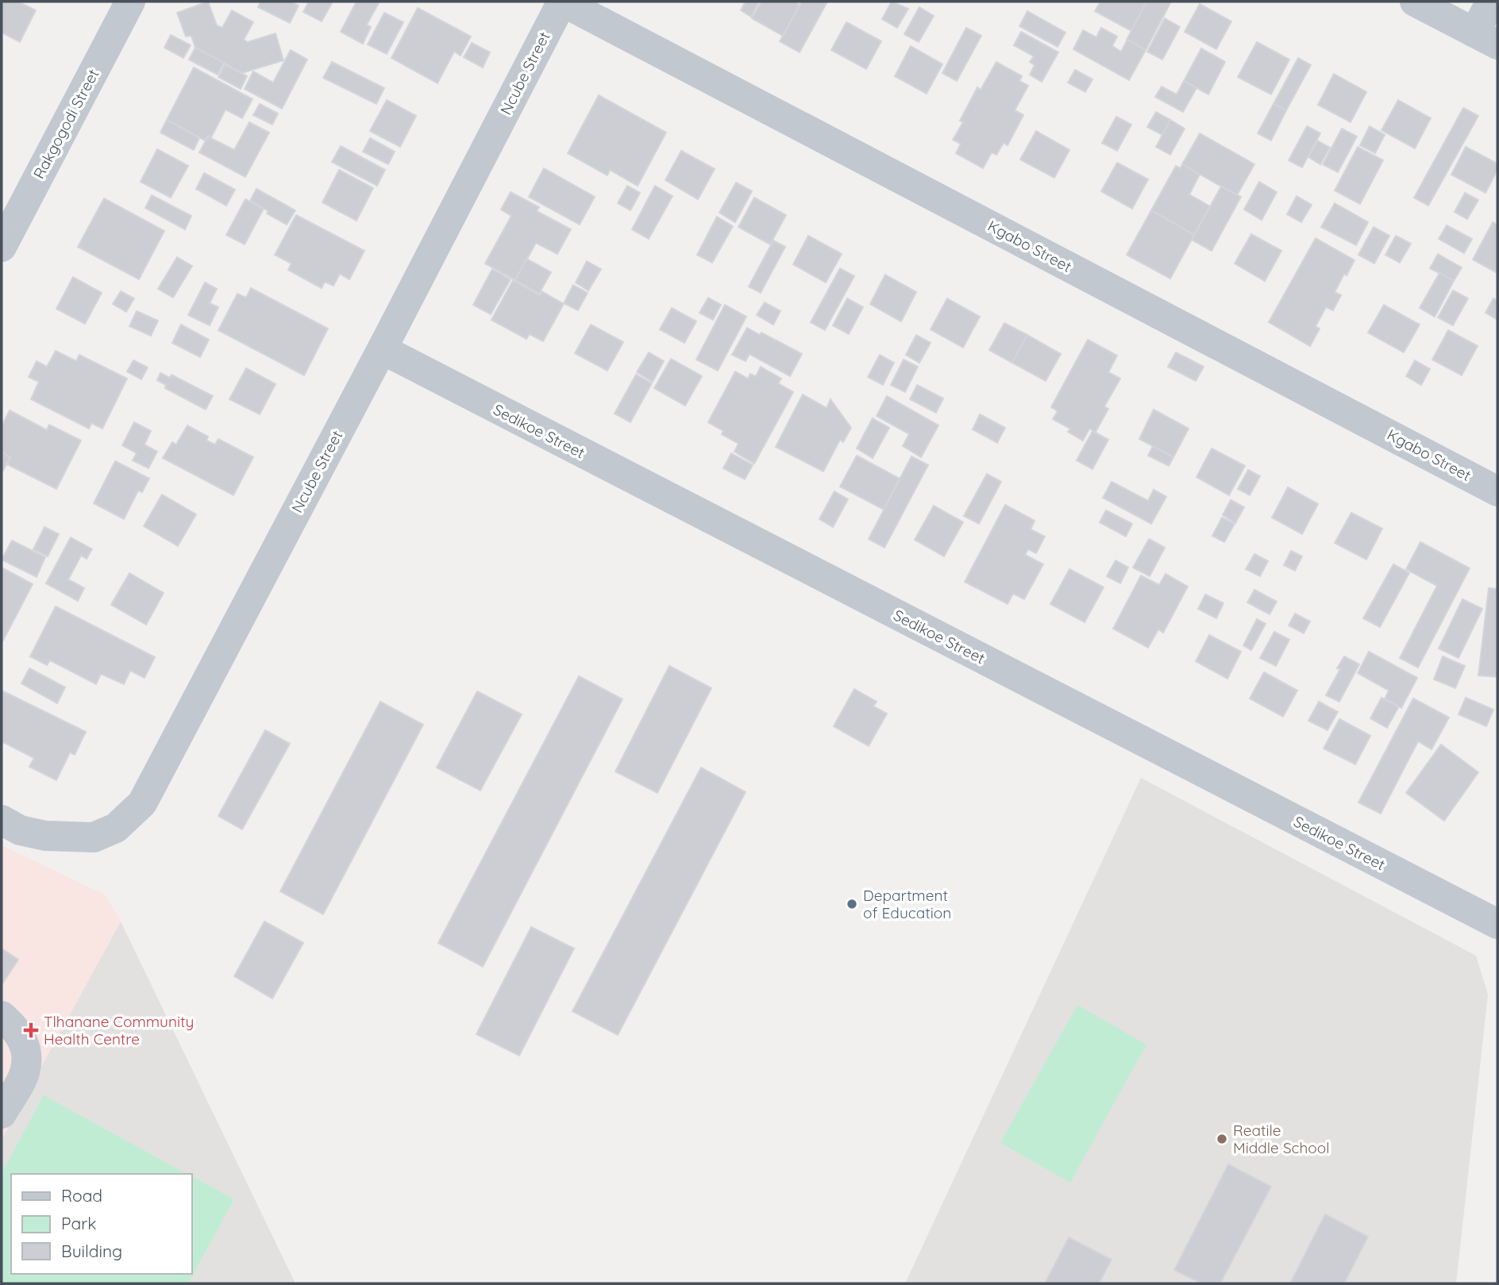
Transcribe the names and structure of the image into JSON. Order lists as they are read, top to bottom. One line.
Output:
{"streets":{"street":["Ncube Street","Rakgogodi Street","Kgabo Street","Sedikoe Street"]},"crossings":[["Ncube Street","Kgabo Street"],["Ncube Street","Sedikoe Street"]],"places":{"other":["Department of Education","Reatile Middle School"],"health":["Tlhanane Community Health Centre"]},"legend":["Road","Park","Building"]}
